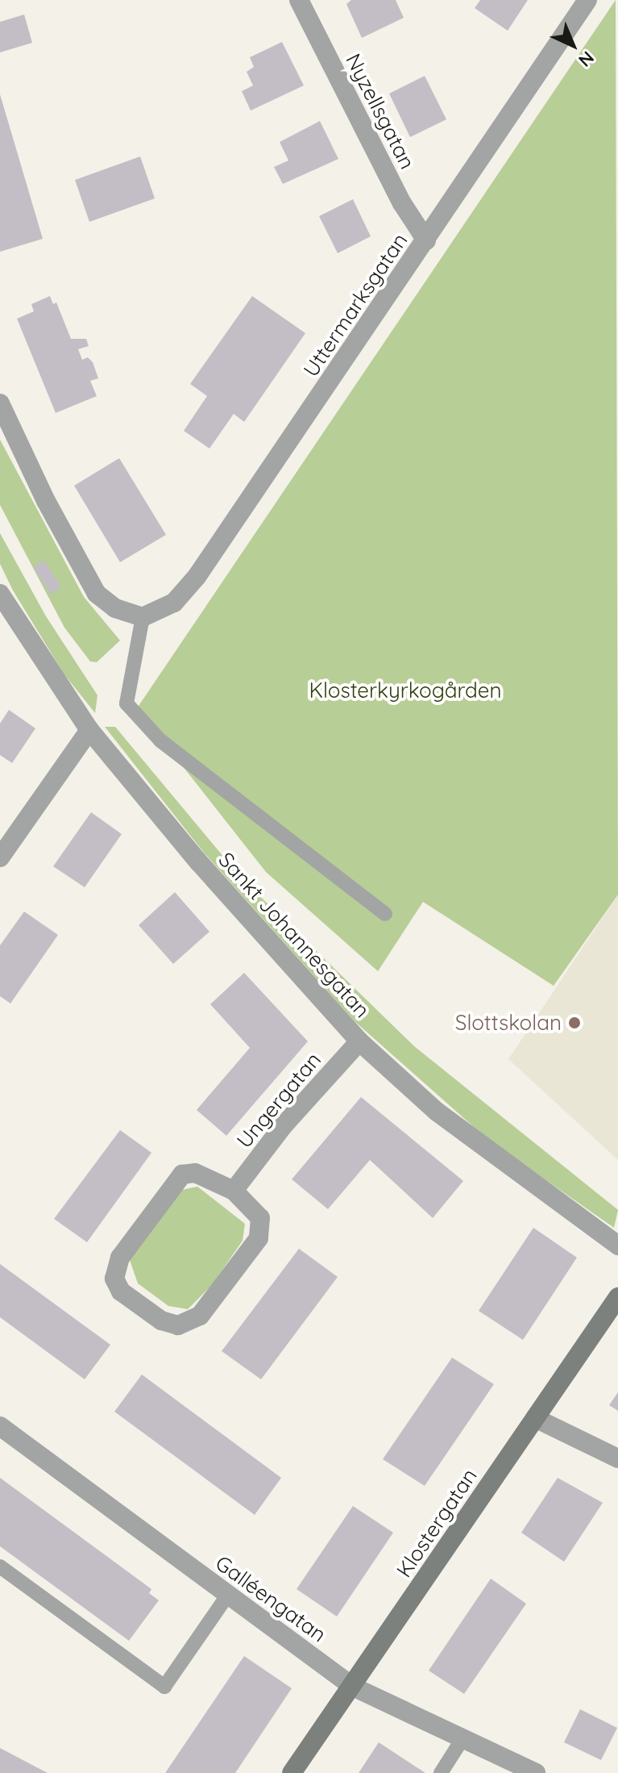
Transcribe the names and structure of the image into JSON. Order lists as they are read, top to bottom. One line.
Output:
{"streets":{"street":["Nyzellsgatan","Uttermarksgatan","Sankt Johannesgatan","Ungergatan","Klostergatan","Galléengatan"]},"crossings":[["Nyzellsgatan","Uttermarksgatan"],["Sankt Johannesgatan","Ungergatan"],["Klostergatan","Galléengatan"]],"parks":["Klosterkyrkogården"],"places":["Slottskolan"],"north":"bottom right"}
